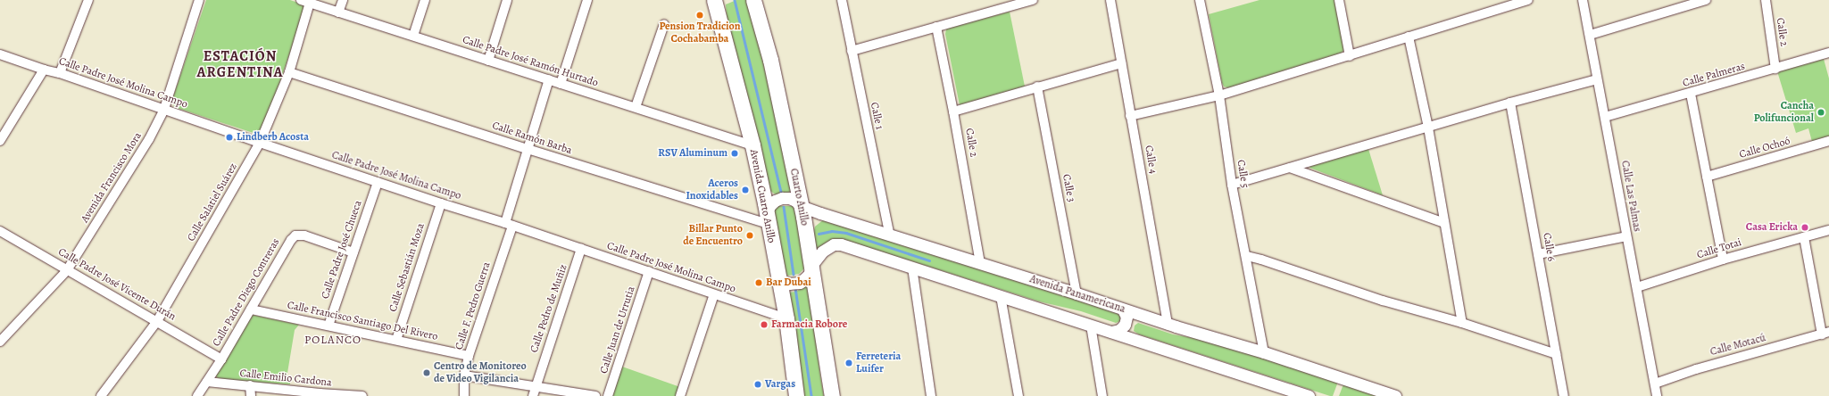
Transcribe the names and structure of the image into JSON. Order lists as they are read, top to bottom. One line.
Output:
{"streets":{"highway":["Avenida Cuarto Anillo","Cuarto Anillo"],"street":["Calle 2","Calle Padre José Ramón Hurtado","Calle Palmeras","Calle Padre José Molina Campo","Calle 1","Calle Ramón Barba","Calle Ochoó","Calle 4","Calle 5","Avenida Francisco Mora","Calle 3","Calle Las Palmas","Calle Salatiel Suárez","Calle 6","Calle Totai","Calle Padre José Chueca","Calle Sebastián Moza","Calle Padre José Vicente Durán","Calle Padre Diego Contreras","Avenida Panamericana","Calle F. Pedro Guerra","Calle Pedro de Muñiz","Calle Francisco Santiago Del Rivero","Calle Juan de Urrutia","Calle Motacú","Calle Emilio Cardona"]},"crossings":[["Calle 2","Calle Palmeras"],["Calle 2","Avenida Panamericana"],["Calle Padre José Ramón Hurtado","Avenida Cuarto Anillo"],["Calle Padre José Ramón Hurtado","Calle Salatiel Suárez"],["Calle Padre José Ramón Hurtado","Calle F. Pedro Guerra"],["Calle Palmeras","Calle Las Palmas"],["Calle Padre José Molina Campo","Avenida Francisco Mora"],["Calle Padre José Molina Campo","Avenida Cuarto Anillo"],["Calle Padre José Molina Campo","Calle Salatiel Suárez"],["Calle Padre José Molina Campo","Calle Padre José Chueca"],["Calle Padre José Molina Campo","Calle Sebastián Moza"],["Calle Padre José Molina Campo","Calle F. Pedro Guerra"],["Calle Padre José Molina Campo","Calle Pedro de Muñiz"],["Calle Padre José Molina Campo","Calle Juan de Urrutia"],["Calle 1","Avenida Panamericana"],["Calle Ramón Barba","Avenida Cuarto Anillo"],["Calle Ramón Barba","Calle Salatiel Suárez"],["Calle Ramón Barba","Avenida Panamericana"],["Calle Ramón Barba","Calle F. Pedro Guerra"],["Calle 4","Avenida Panamericana"],["Calle 5","Avenida Panamericana"],["Avenida Francisco Mora","Calle Padre José Vicente Durán"],["Calle 3","Avenida Panamericana"],["Avenida Cuarto Anillo","Avenida Panamericana"],["Calle Las Palmas","Calle Totai"],["Calle Las Palmas","Calle Motacú"],["Cuarto Anillo","Avenida Panamericana"],["Calle Salatiel Suárez","Calle Padre José Vicente Durán"],["Calle Padre José Chueca","Calle Padre Diego Contreras"],["Calle Padre José Chueca","Calle Francisco Santiago Del Rivero"],["Calle Sebastián Moza","Calle Francisco Santiago Del Rivero"],["Calle Padre José Vicente Durán","Calle Padre Diego Contreras"],["Calle Padre Diego Contreras","Calle Francisco Santiago Del Rivero"],["Calle Padre Diego Contreras","Calle Emilio Cardona"],["Calle F. Pedro Guerra","Calle Francisco Santiago Del Rivero"]],"districts":["ESTACIÓN ARGENTINA","POLANCO"],"places":["Pension Tradicion Cochabamba","Cancha Polifuncional","Lindberb Acosta","RSV Aluminum","Aceros Inoxidables","Casa Ericka","Billar Punto de Encuentro","Bar Dubai","Farmacia Robore","Ferreteria Luifer","Centro de Monitoreo de Video Vigilancia","Vargas"]}
